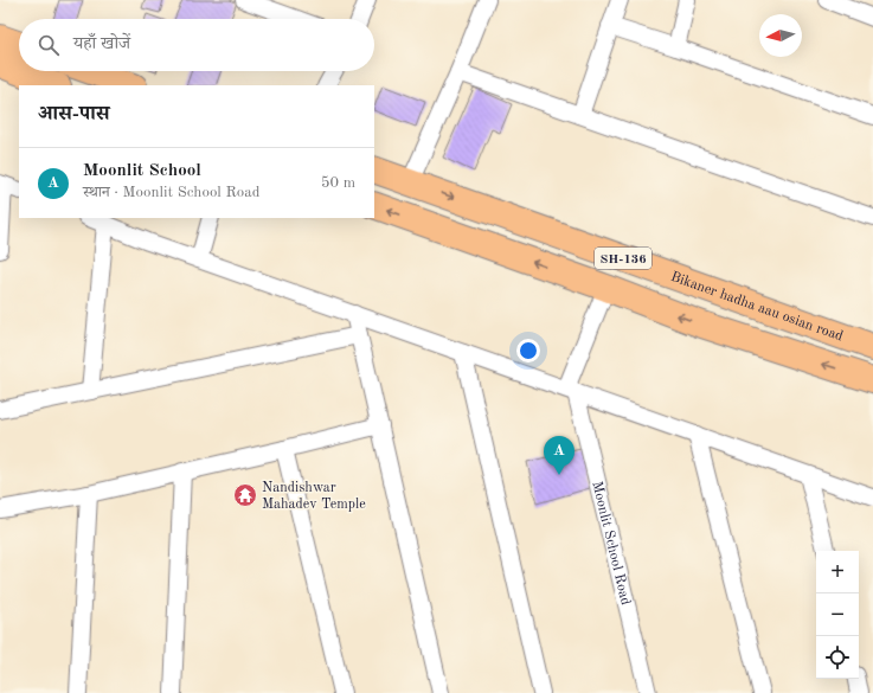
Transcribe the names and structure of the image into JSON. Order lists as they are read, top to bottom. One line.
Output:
{"streets":{"main road":["SH-136","Bikaner hadha aau osian road"],"street":["Moonlit School Road"]},"places":{"temple":["Nandishwar Mahadev Temple"]},"north":"left","page":{"search":"यहाँ खोजें","heading":"आस-पास","list":[{"mark":"A","name":"Moonlit School","note":"स्थान · Moonlit School Road","value":"50 m"}],"pins":"A","map_buttons":["+","−"]}}
